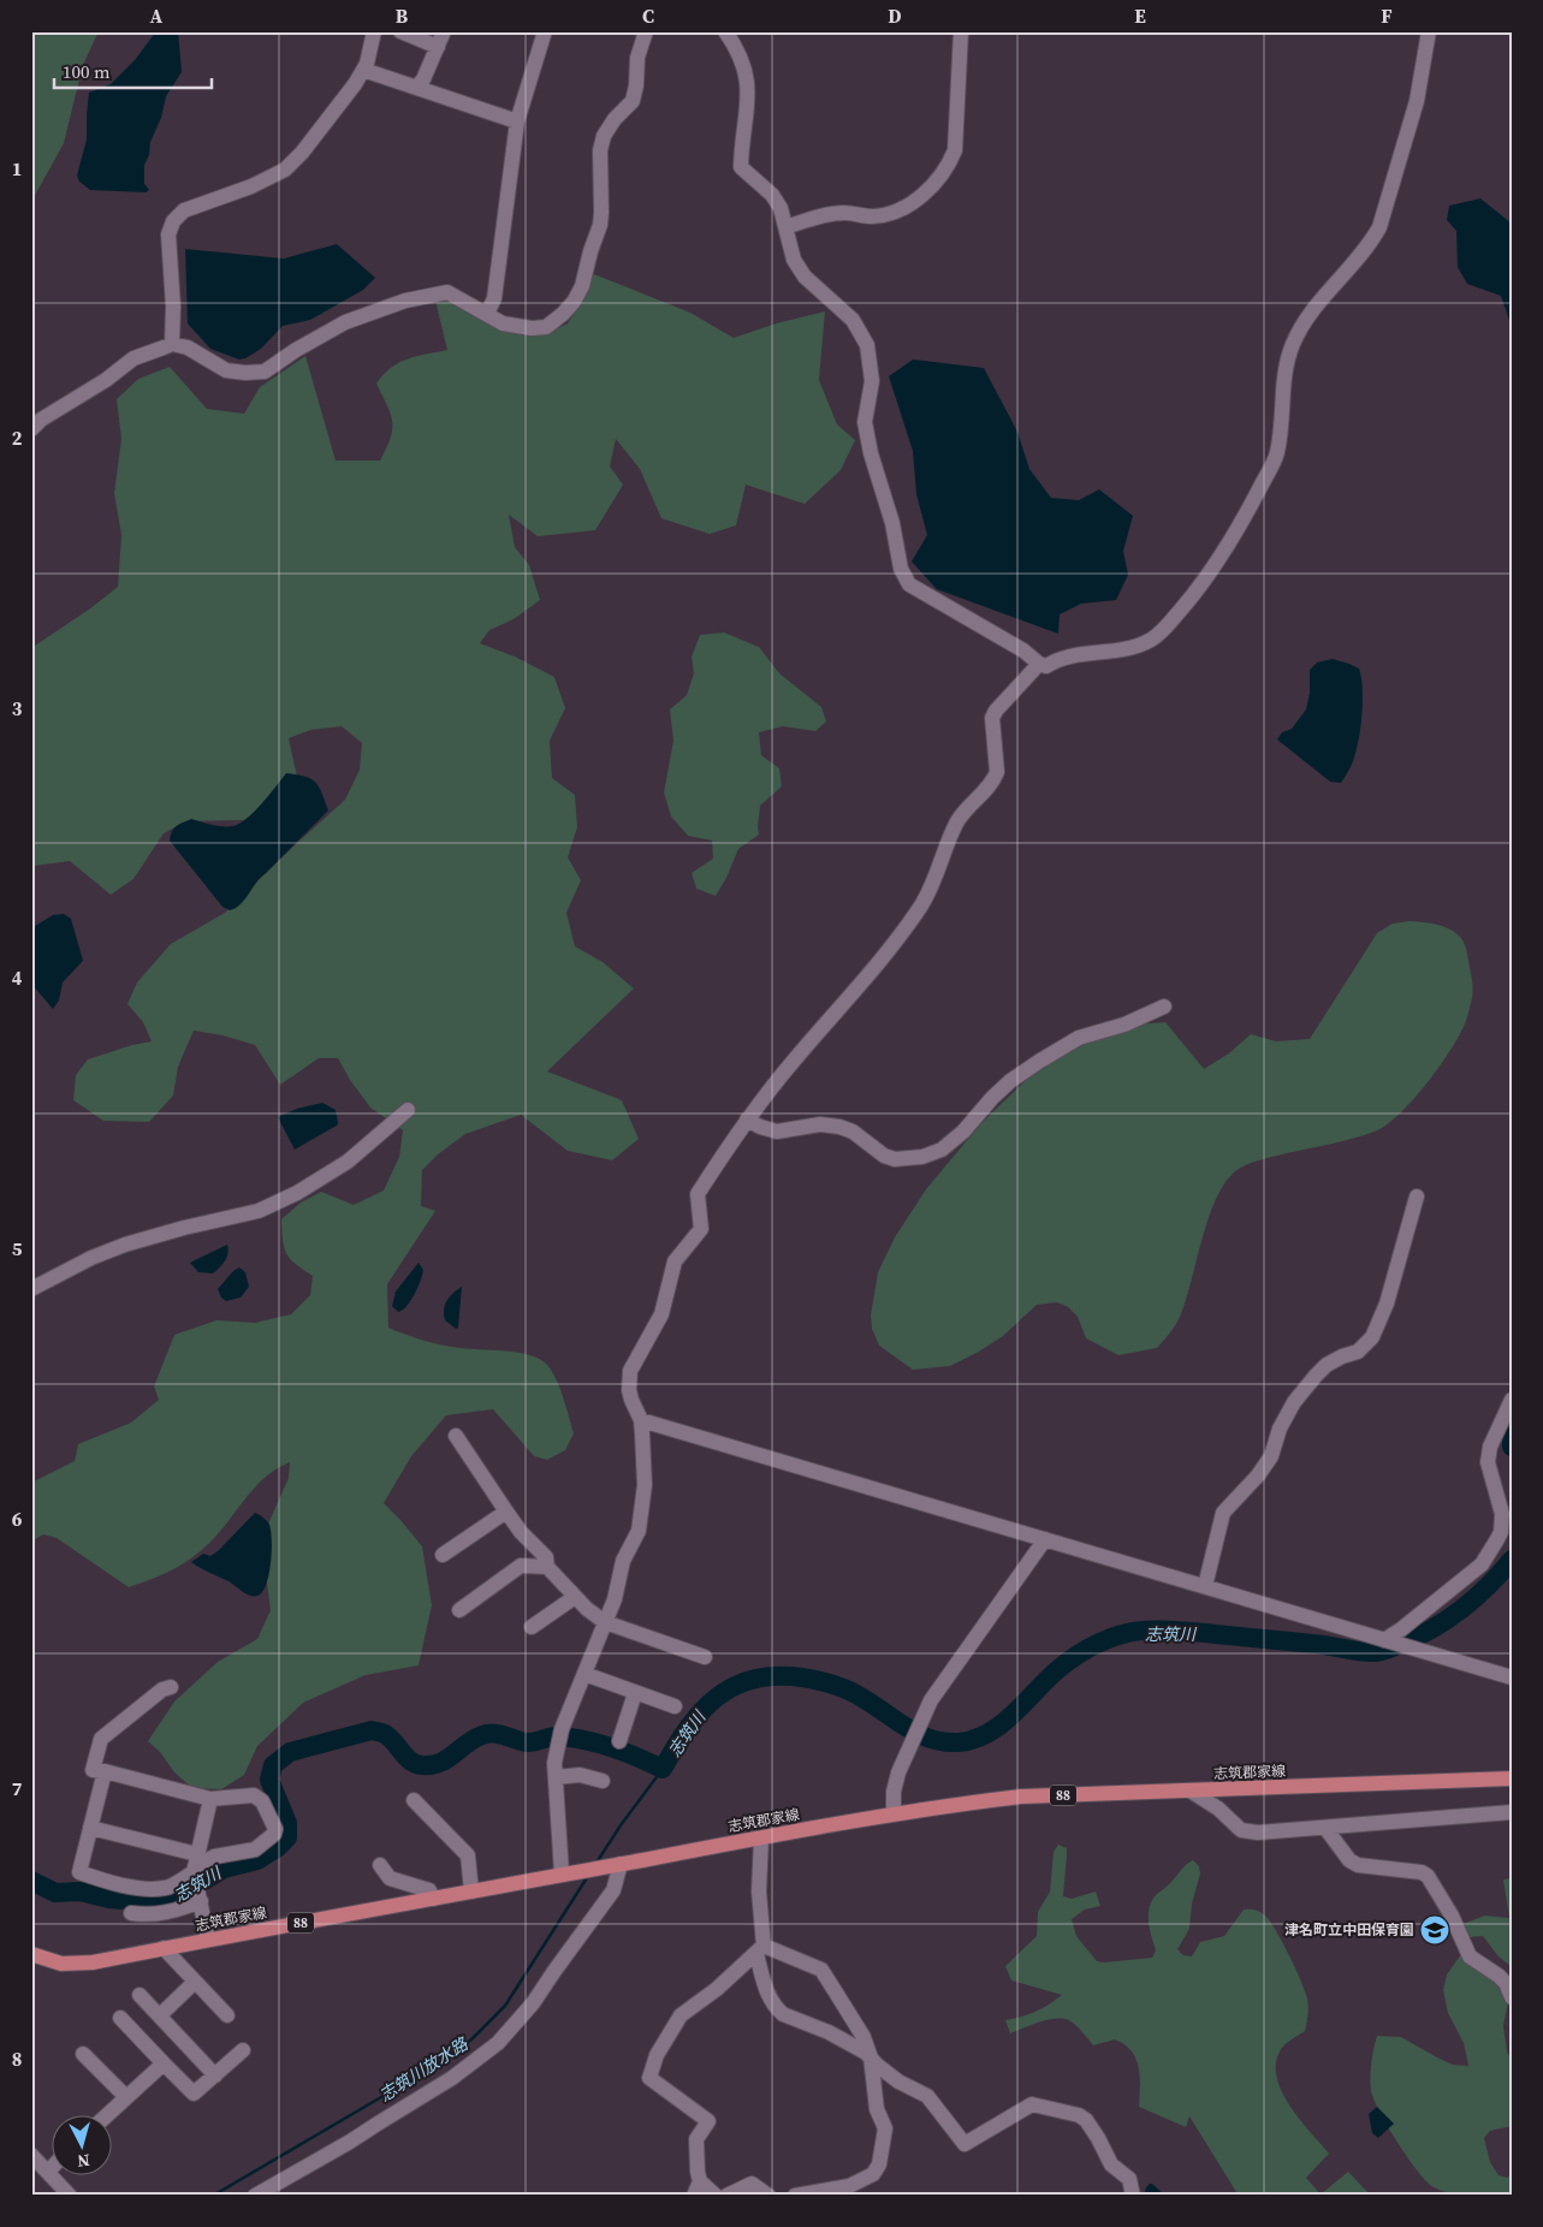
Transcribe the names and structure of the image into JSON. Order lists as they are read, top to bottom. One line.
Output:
{"streets":{"main road":["志筑郡家線","88"]},"water":["志筑川","志筑川放水路"],"places":{"school or university":["津名町立中田保育園"]},"scale_bar":"100 m","north":"bottom","grid":{"columns":["A","B","C","D","E","F"],"rows":["1","2","3","4","5","6","7","8"]}}
